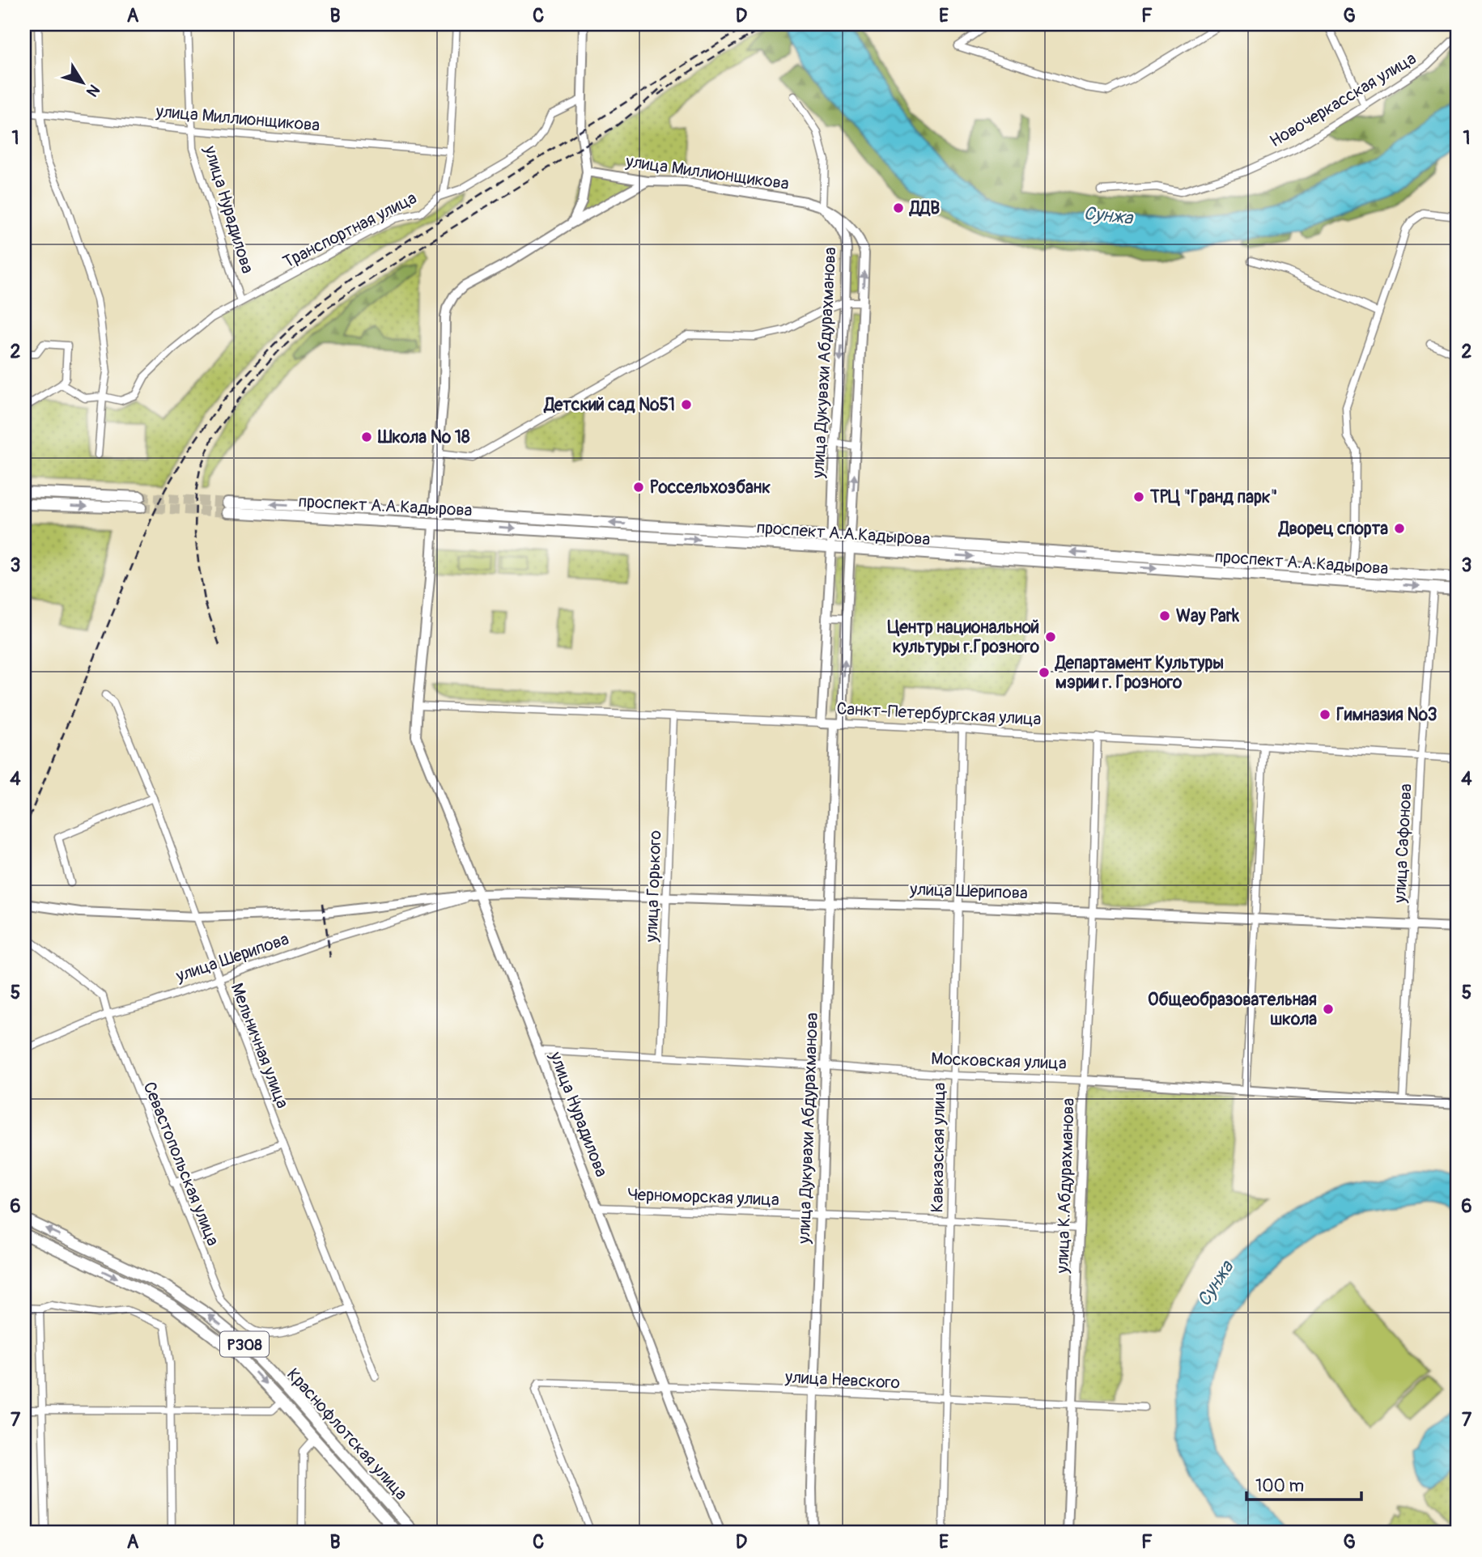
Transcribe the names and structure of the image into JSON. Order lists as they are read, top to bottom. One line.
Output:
{"streets":{"main road":["проспект А.А.Кадырова","P308","Краснофлотская улица"],"street":["Новочеркасская улица","улица Миллионщикова","улица Нурадилова","Транспортная улица","улица Дукувахи Абдурахманова","Санкт-Петербургская улица","улица Сафонова","улица Горького","улица Шерипова","Мельничная улица","Московская улица","Кавказская улица","Севастопольская улица","улица К.Абдурахманова","Черноморская улица","улица Невского"]},"crossings":[["улица Миллионщикова","улица Нурадилова"],["улица Миллионщикова","улица Дукувахи Абдурахманова"],["улица Нурадилова","Транспортная улица"],["улица Нурадилова","проспект А.А.Кадырова"],["улица Нурадилова","Санкт-Петербургская улица"],["улица Нурадилова","улица Шерипова"],["улица Нурадилова","Московская улица"],["улица Нурадилова","Черноморская улица"],["улица Нурадилова","улица Невского"],["улица Дукувахи Абдурахманова","проспект А.А.Кадырова"],["улица Дукувахи Абдурахманова","Санкт-Петербургская улица"],["улица Дукувахи Абдурахманова","улица Шерипова"],["улица Дукувахи Абдурахманова","Московская улица"],["улица Дукувахи Абдурахманова","Черноморская улица"],["улица Дукувахи Абдурахманова","улица Невского"],["проспект А.А.Кадырова","улица Сафонова"],["Санкт-Петербургская улица","улица Сафонова"],["Санкт-Петербургская улица","улица Горького"],["Санкт-Петербургская улица","Кавказская улица"],["Санкт-Петербургская улица","улица К.Абдурахманова"],["улица Сафонова","улица Шерипова"],["улица Сафонова","Московская улица"],["улица Горького","улица Шерипова"],["улица Горького","Московская улица"],["улица Шерипова","Мельничная улица"],["улица Шерипова","Кавказская улица"],["улица Шерипова","Севастопольская улица"],["улица Шерипова","улица К.Абдурахманова"],["Мельничная улица","Севастопольская улица"],["Московская улица","Кавказская улица"],["Московская улица","улица К.Абдурахманова"],["Кавказская улица","Черноморская улица"],["Кавказская улица","улица Невского"],["улица К.Абдурахманова","Черноморская улица"],["улица К.Абдурахманова","улица Невского"]],"water":["Сунжа"],"places":["ДДВ","Детский сад №51","Школа № 18","Россельхозбанк","ТРЦ \"Гранд парк\"","Дворец спорта","Way Park","Центр национальной культуры г.Грозного","Департамент Культуры мэрии г. Грозного","Гимназия №3","Общеобразовательная школа"],"scale_bar":"100 m","north":"bottom right","grid":{"columns":["A","B","C","D","E","F","G"],"rows":["1","2","3","4","5","6","7"]}}
